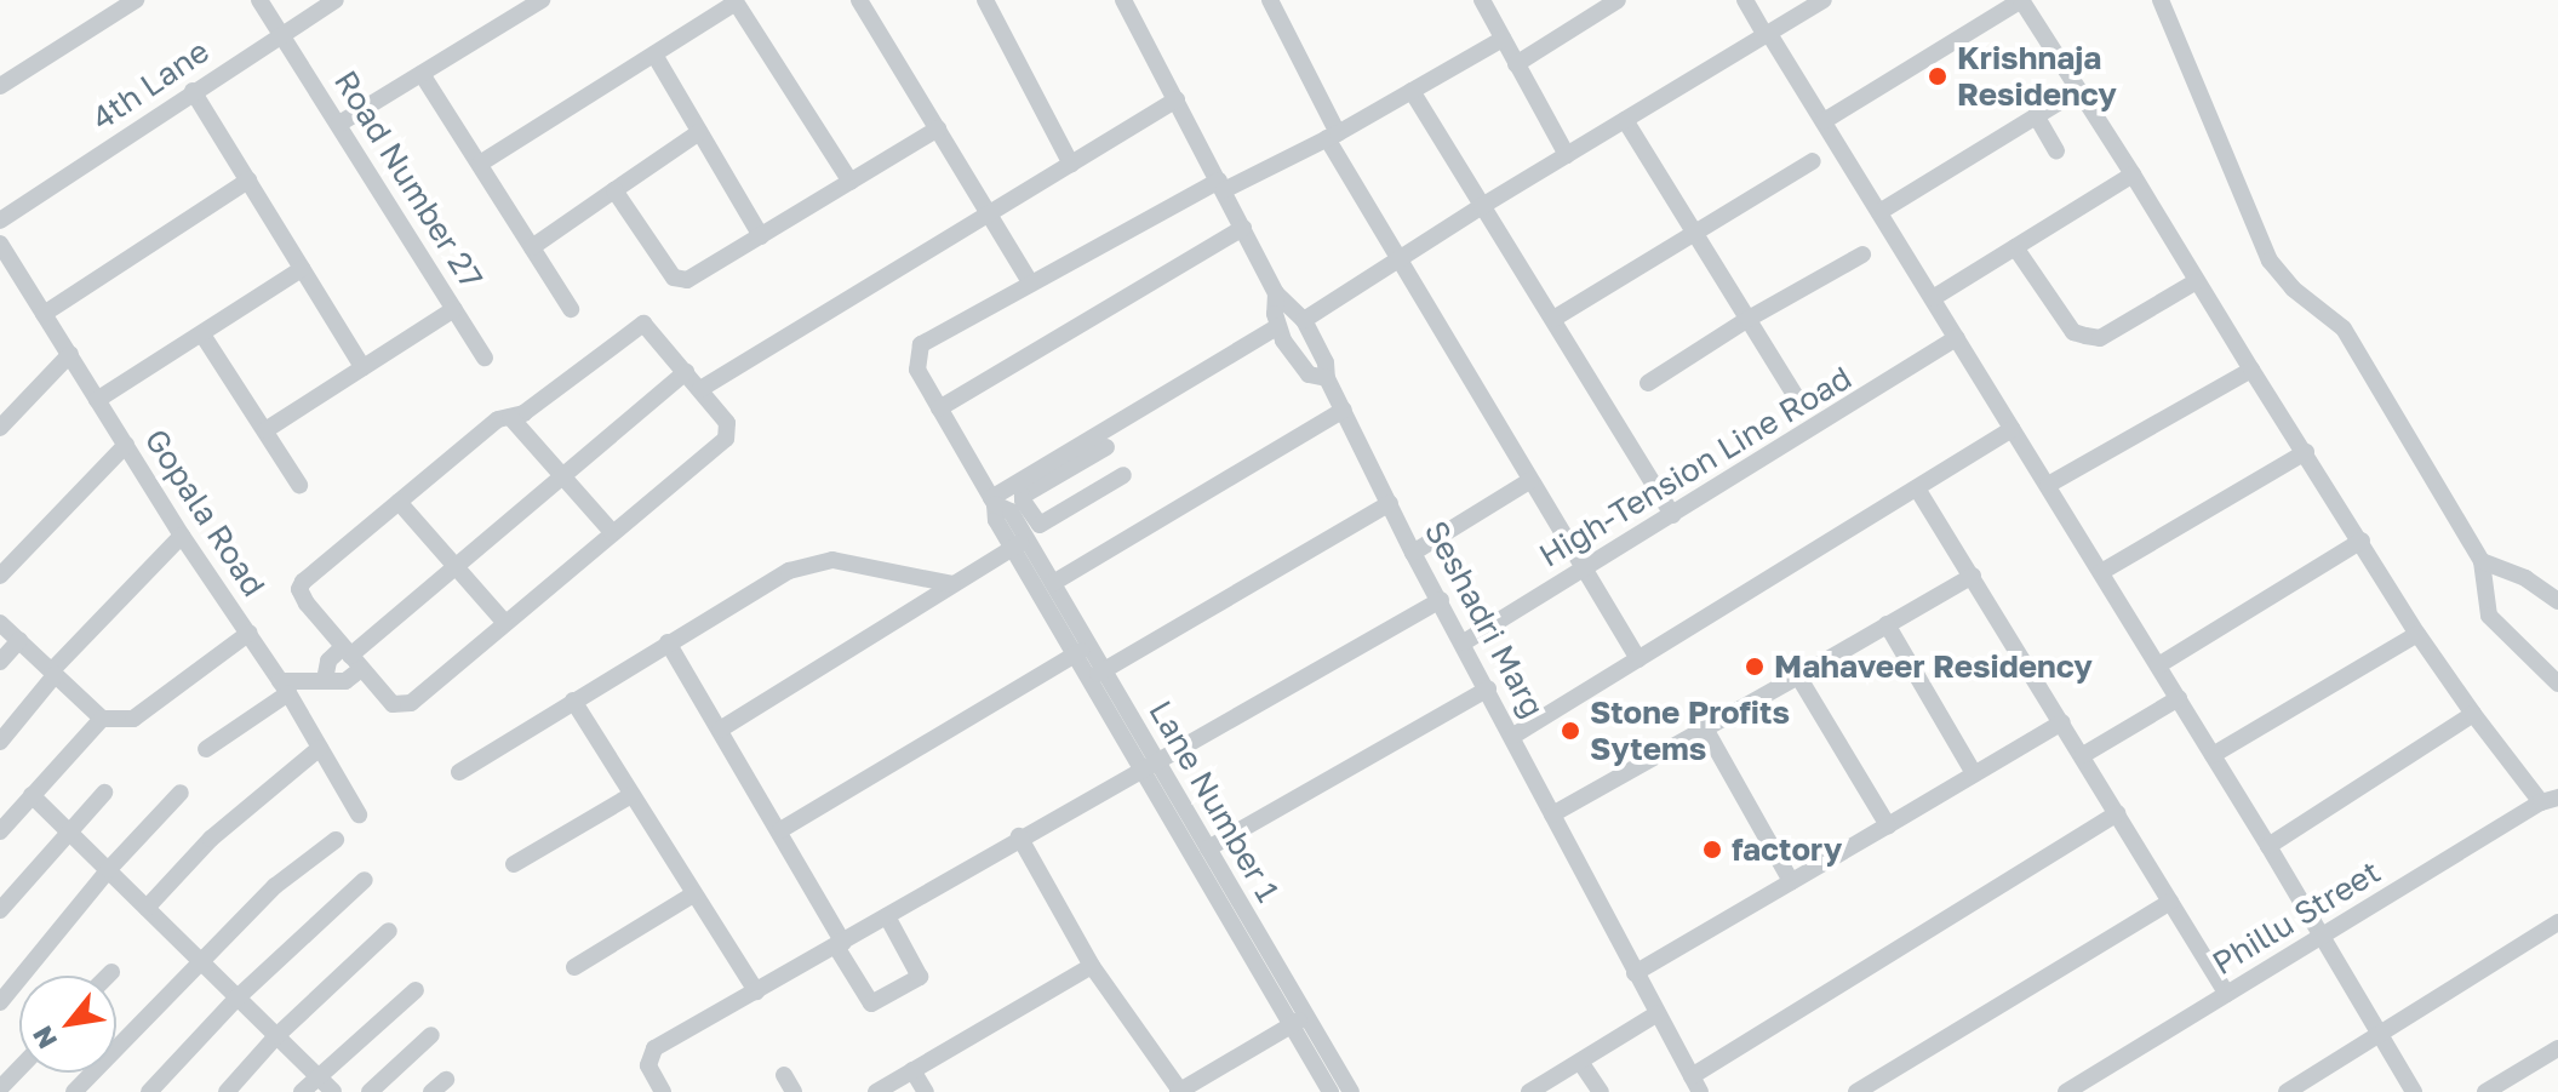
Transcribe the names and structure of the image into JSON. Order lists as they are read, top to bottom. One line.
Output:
{"streets":{"street":["4th Lane","Road Number 27","High-Tension Line Road","Gopala Road","Seshadri Marg","Lane Number 1","Phillu Street"]},"crossings":[["4th Lane","Road Number 27"],["High-Tension Line Road","Seshadri Marg"]],"places":["Krishnaja Residency","Mahaveer Residency","Stone Profits Sytems","factory"],"north":"bottom left"}
